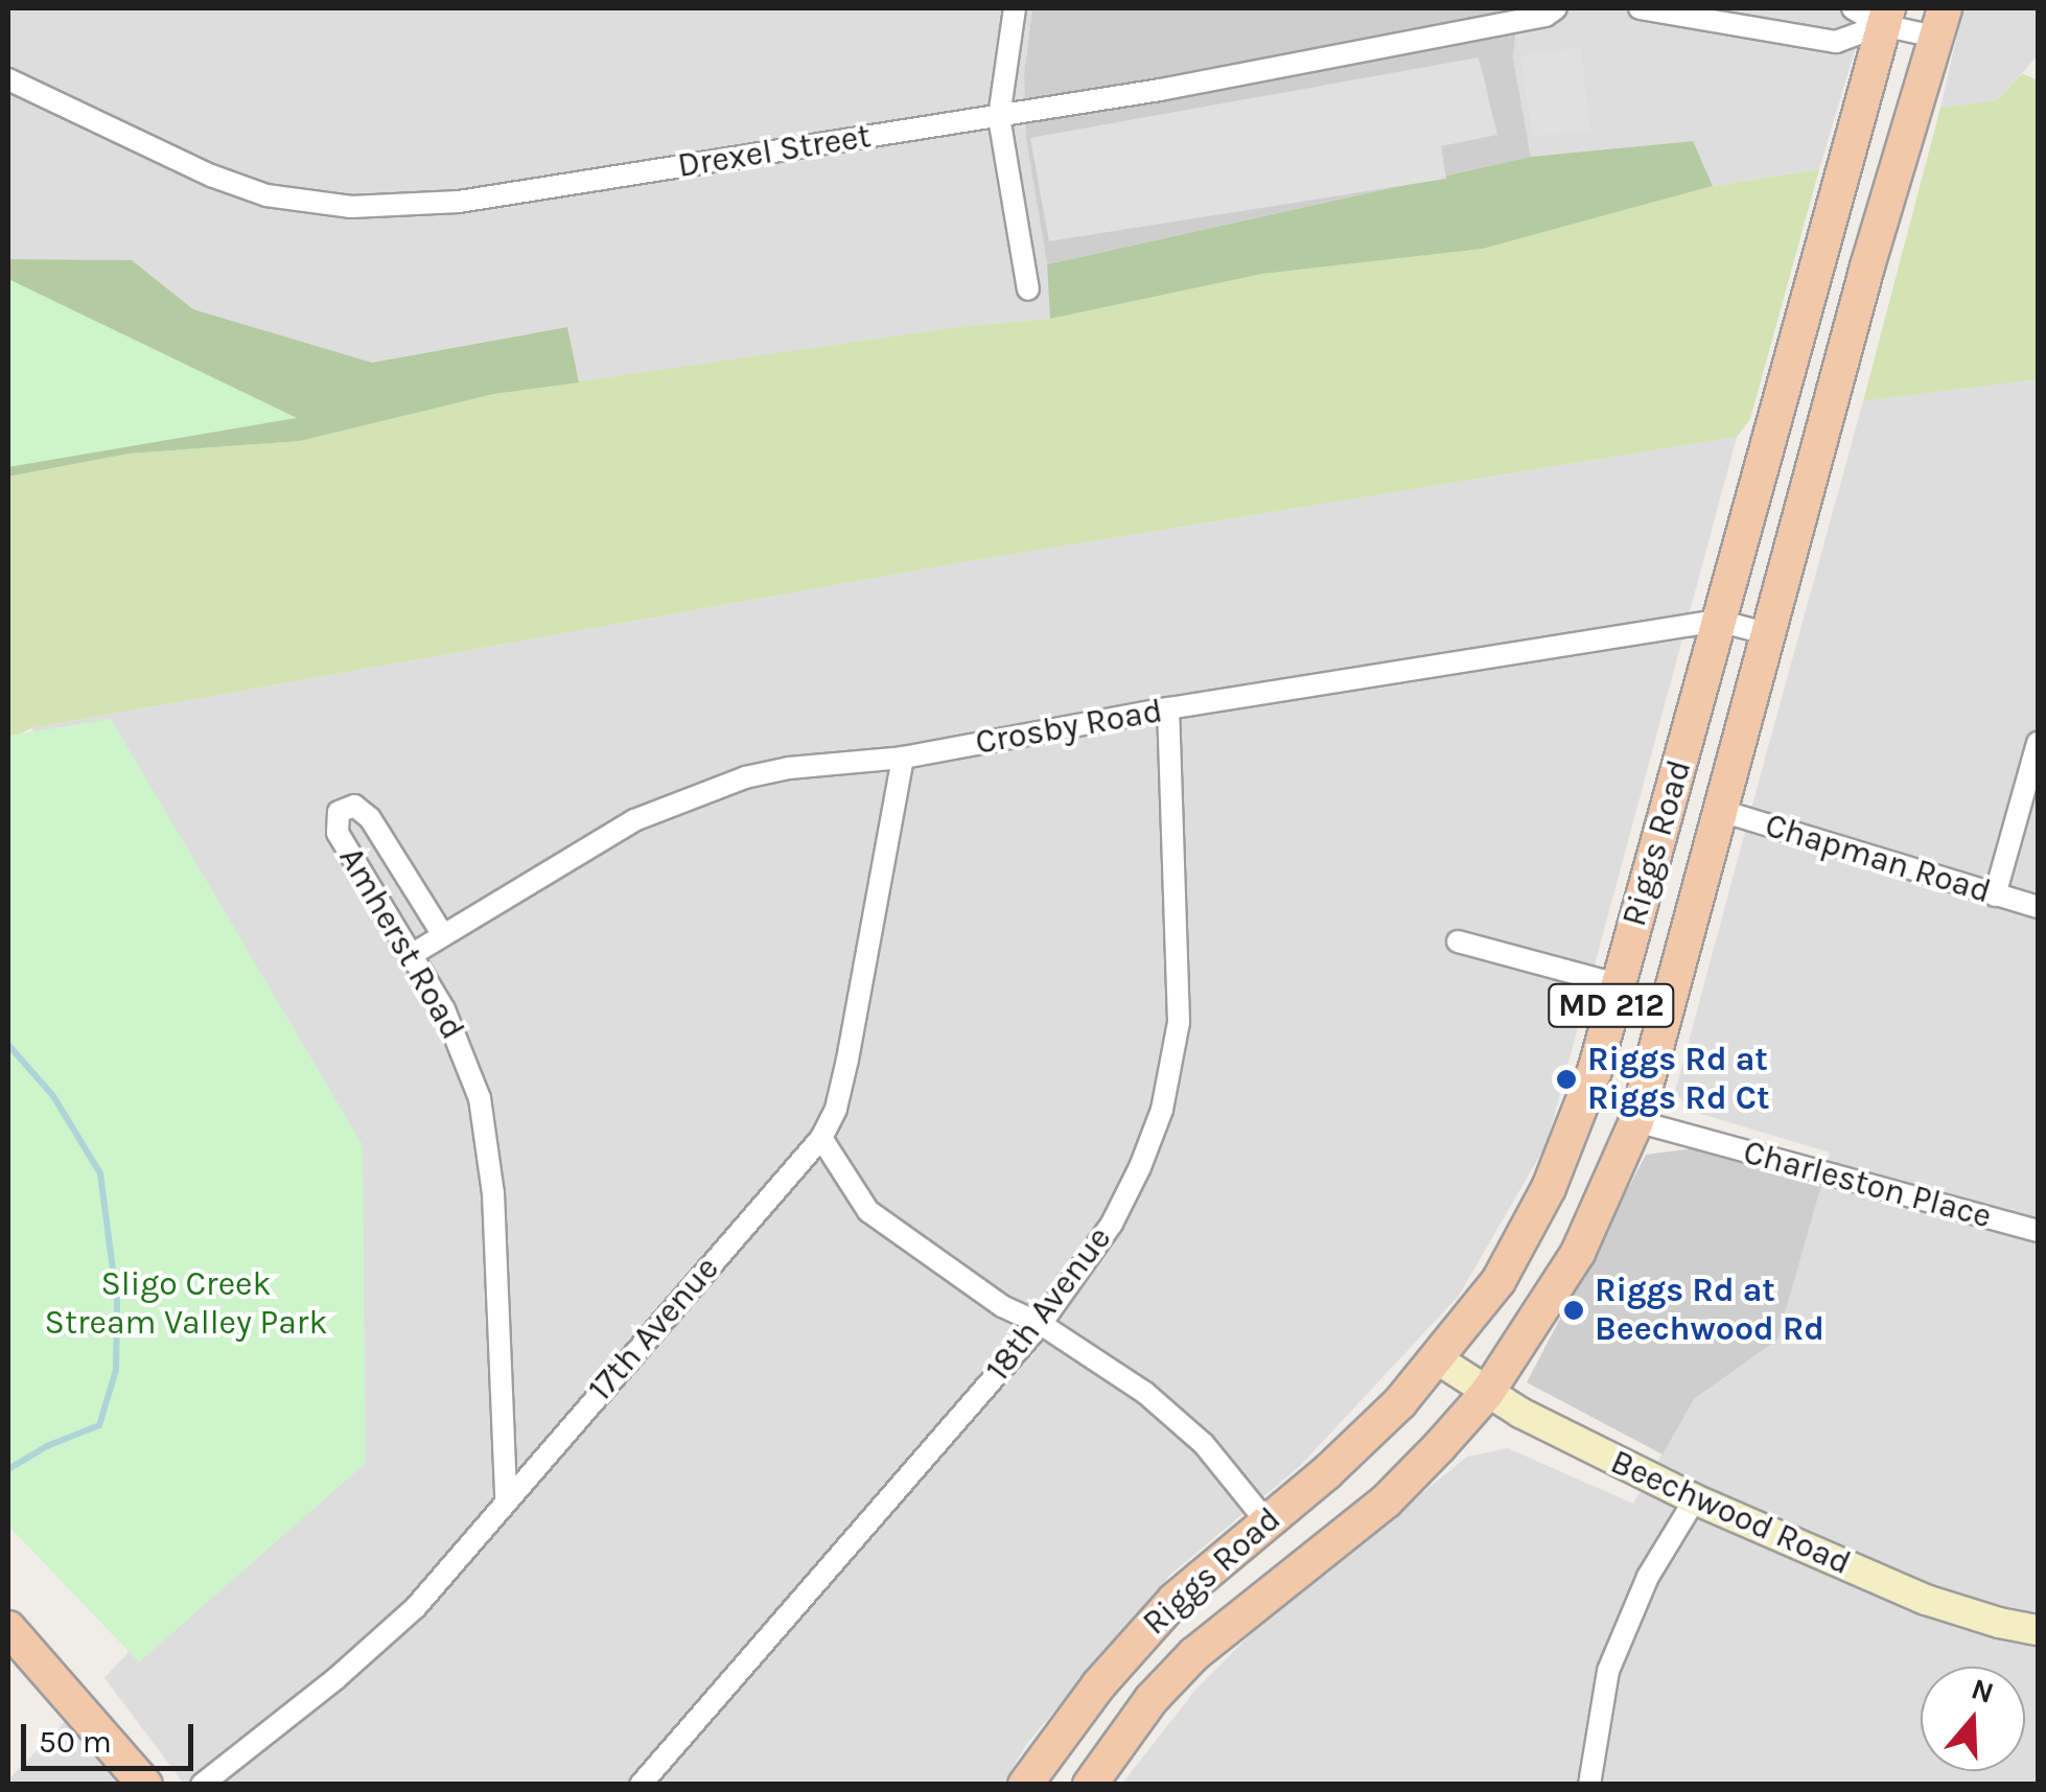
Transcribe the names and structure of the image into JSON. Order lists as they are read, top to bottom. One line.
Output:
{"streets":{"main road":["Riggs Road","MD 212"],"street":["Drexel Street","Crosby Road","Chapman Road","Amherst Road","Charleston Place","18th Avenue","17th Avenue","Beechwood Road"]},"crossings":[["Crosby Road","Riggs Road"],["Crosby Road","Amherst Road"],["Crosby Road","18th Avenue"],["Crosby Road","17th Avenue"],["Riggs Road","Chapman Road"],["Riggs Road","Charleston Place"],["Riggs Road","Beechwood Road"],["Amherst Road","17th Avenue"]],"parks":["Sligo Creek Stream Valley Park"],"places":["Riggs Rd at Riggs Rd Ct","Riggs Rd at Beechwood Rd"],"scale_bar":"50 m","north":"top"}
